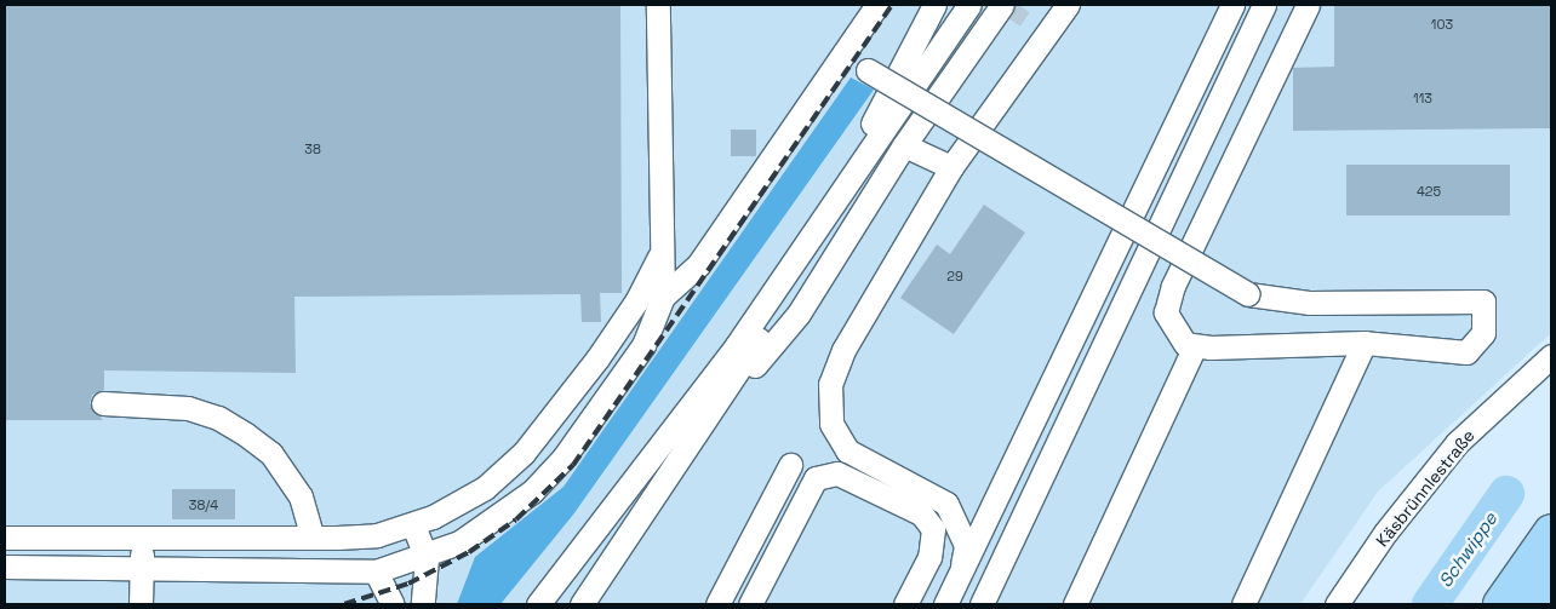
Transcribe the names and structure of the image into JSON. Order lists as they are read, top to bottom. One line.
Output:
{"streets":{"street":["Käsbrünnlestraße"]},"water":["Schwippe"],"house_numbers":["103","113","38","425","29","38/4"]}
